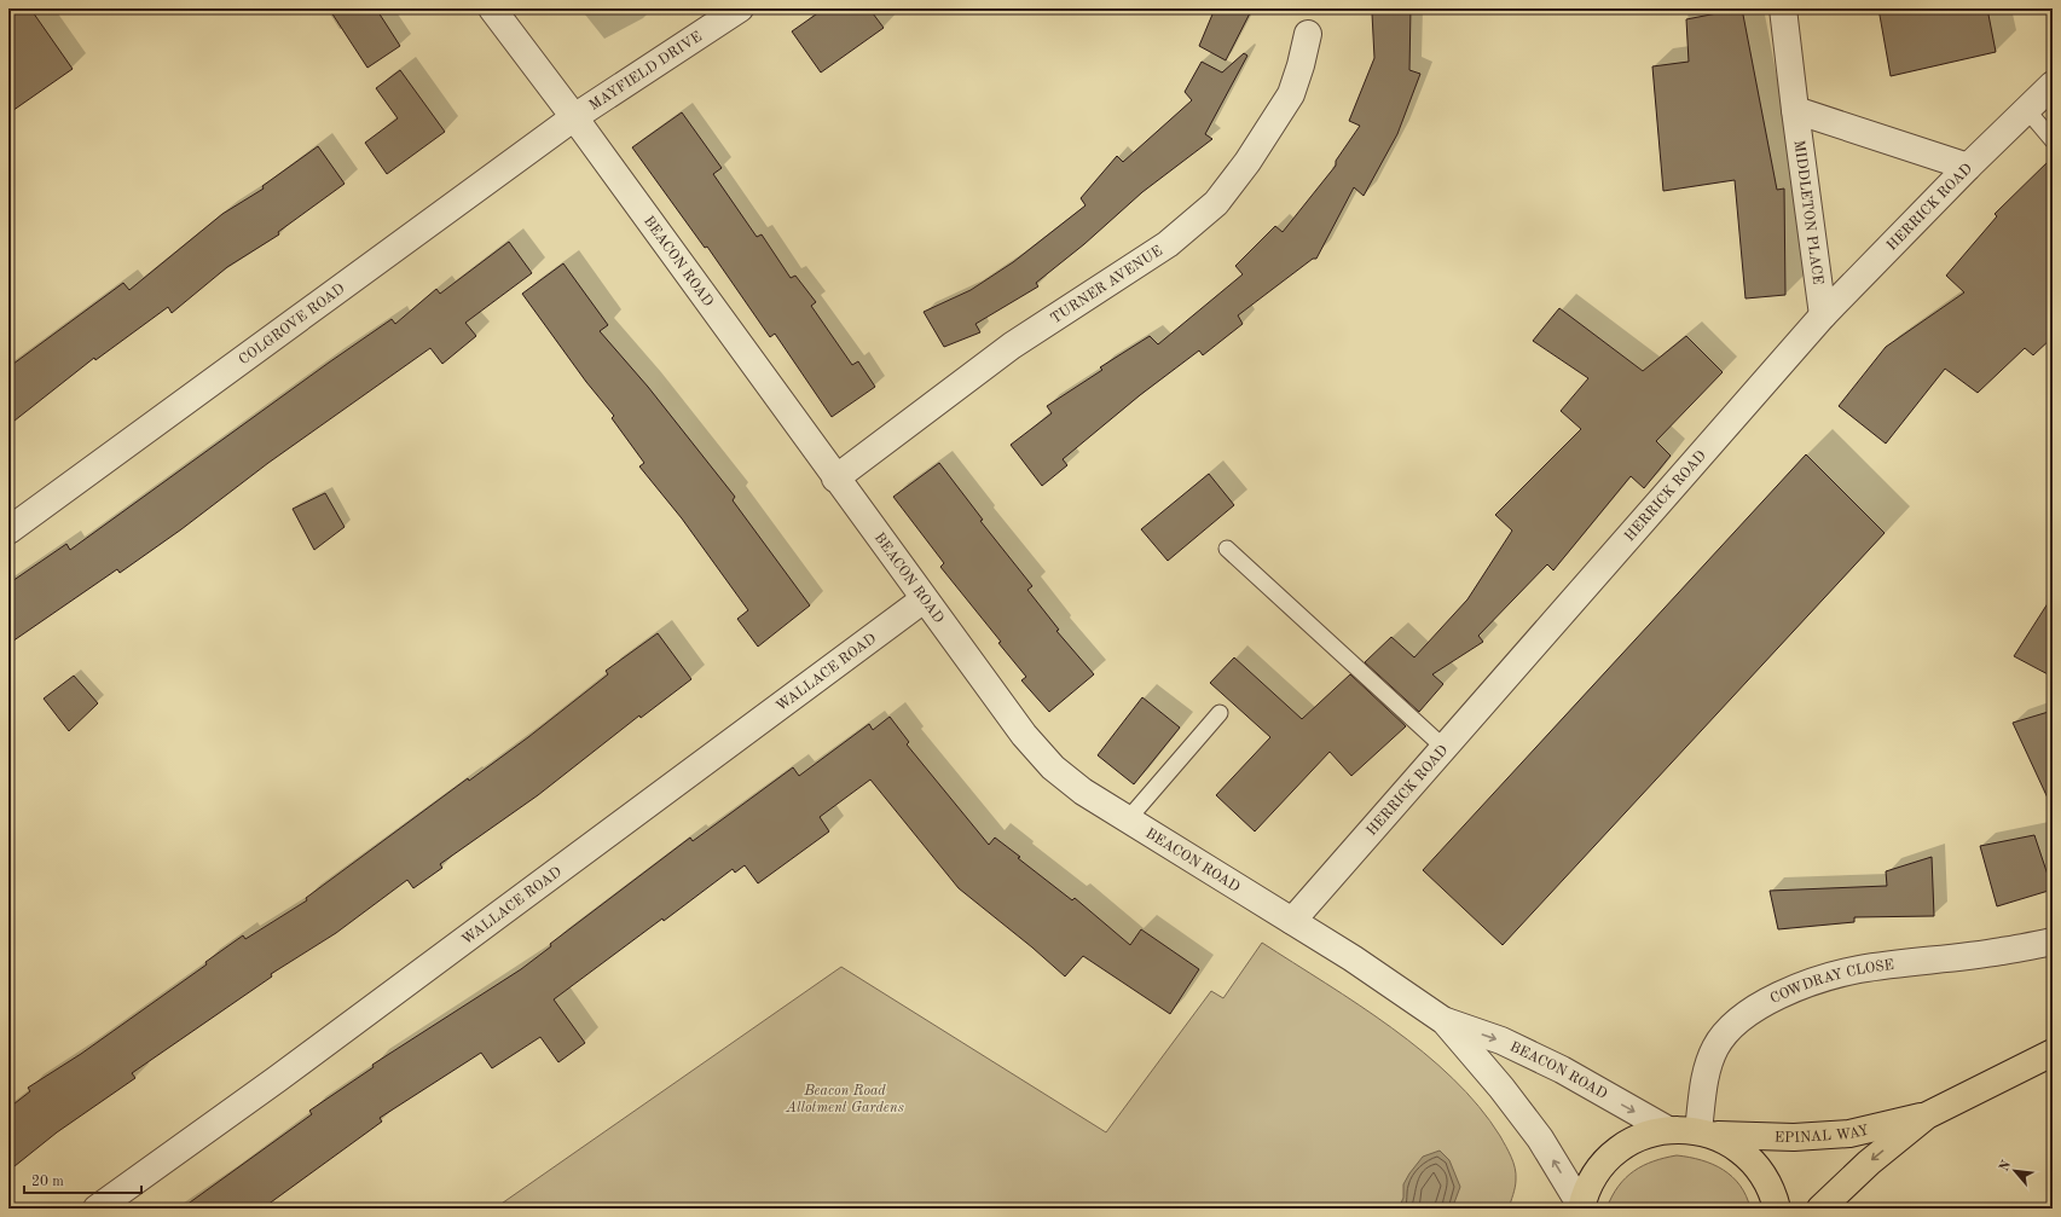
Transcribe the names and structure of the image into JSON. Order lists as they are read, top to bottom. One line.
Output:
{"streets":{"main road":["EPINAL WAY"],"street":["MAYFIELD DRIVE","HERRICK ROAD","MIDDLETON PLACE","BEACON ROAD","TURNER AVENUE","COLGROVE ROAD","WALLACE ROAD","COWDRAY CLOSE"]},"crossings":[["MAYFIELD DRIVE","BEACON ROAD"],["MAYFIELD DRIVE","COLGROVE ROAD"],["HERRICK ROAD","MIDDLETON PLACE"],["HERRICK ROAD","BEACON ROAD"],["BEACON ROAD","TURNER AVENUE"],["BEACON ROAD","COLGROVE ROAD"],["BEACON ROAD","WALLACE ROAD"],["BEACON ROAD","EPINAL WAY"],["COWDRAY CLOSE","EPINAL WAY"]],"parks":["Beacon Road Allotment Gardens"],"scale_bar":"20 m","north":"top left"}
